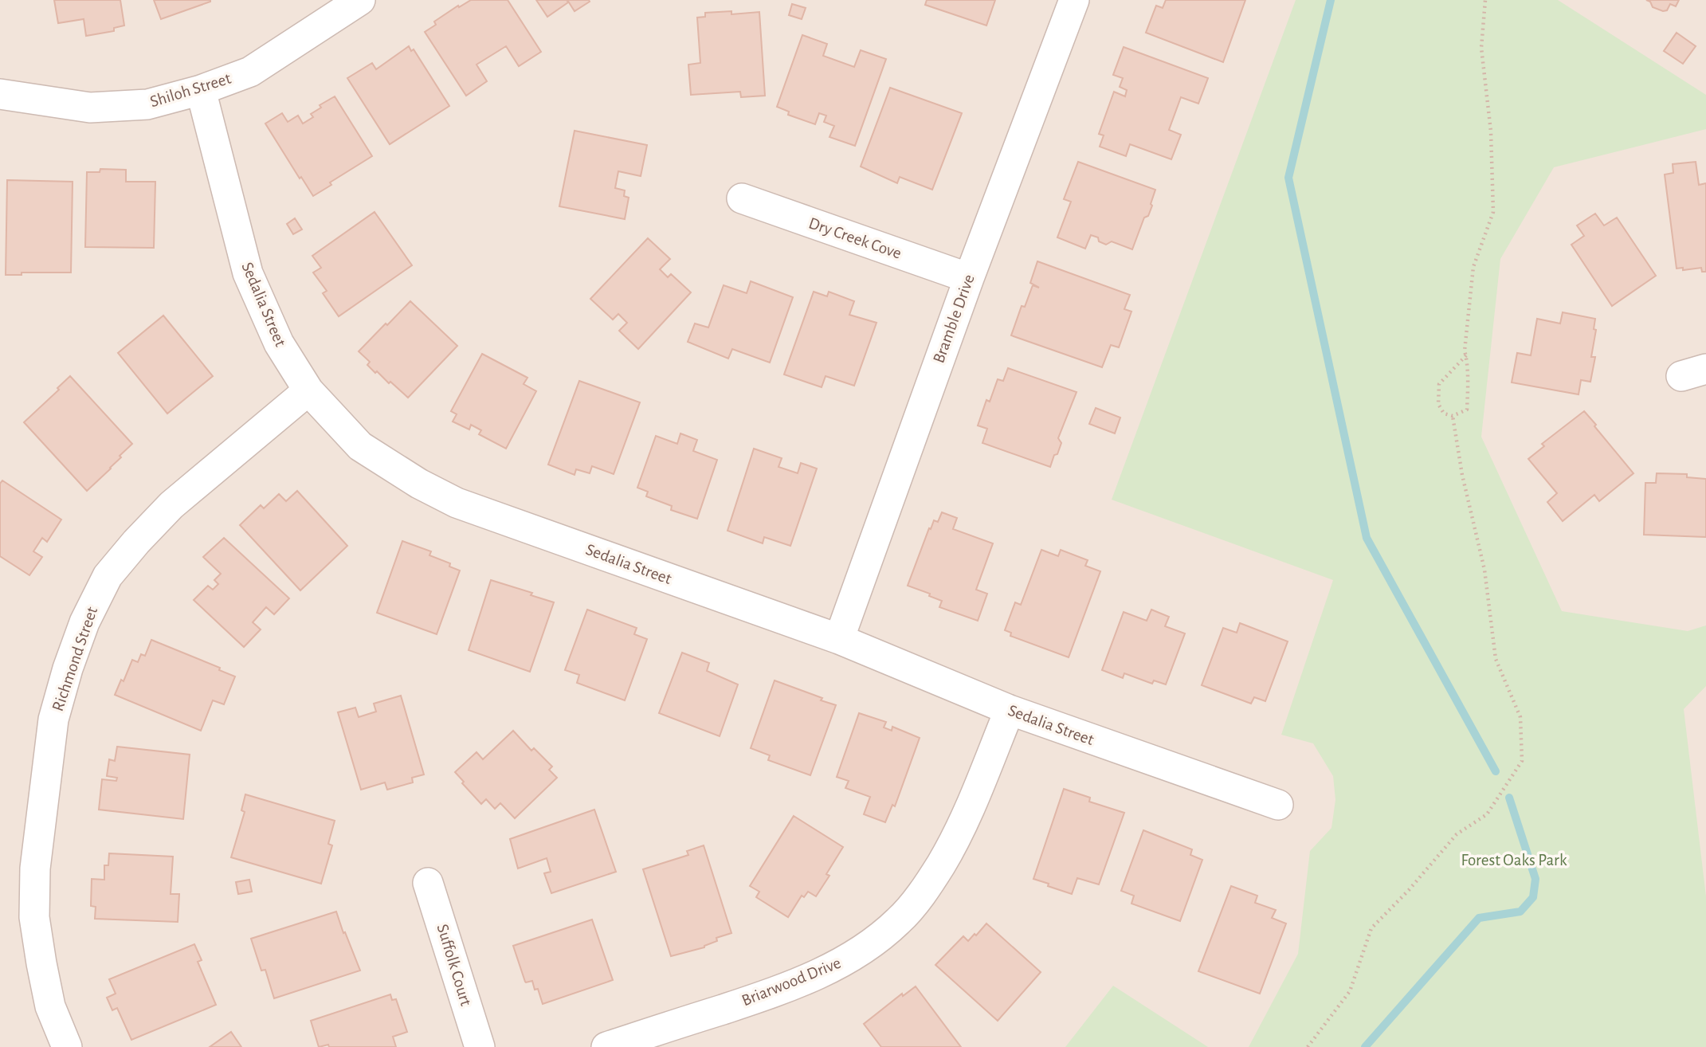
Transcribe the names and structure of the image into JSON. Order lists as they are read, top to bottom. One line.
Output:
{"streets":{"street":["Shiloh Street","Dry Creek Cove","Sedalia Street","Bramble Drive","Richmond Street","Suffolk Court","Briarwood Drive"]},"crossings":[["Shiloh Street","Sedalia Street"],["Dry Creek Cove","Bramble Drive"],["Sedalia Street","Bramble Drive"],["Sedalia Street","Richmond Street"],["Sedalia Street","Briarwood Drive"]],"parks":["Forest Oaks Park"]}
